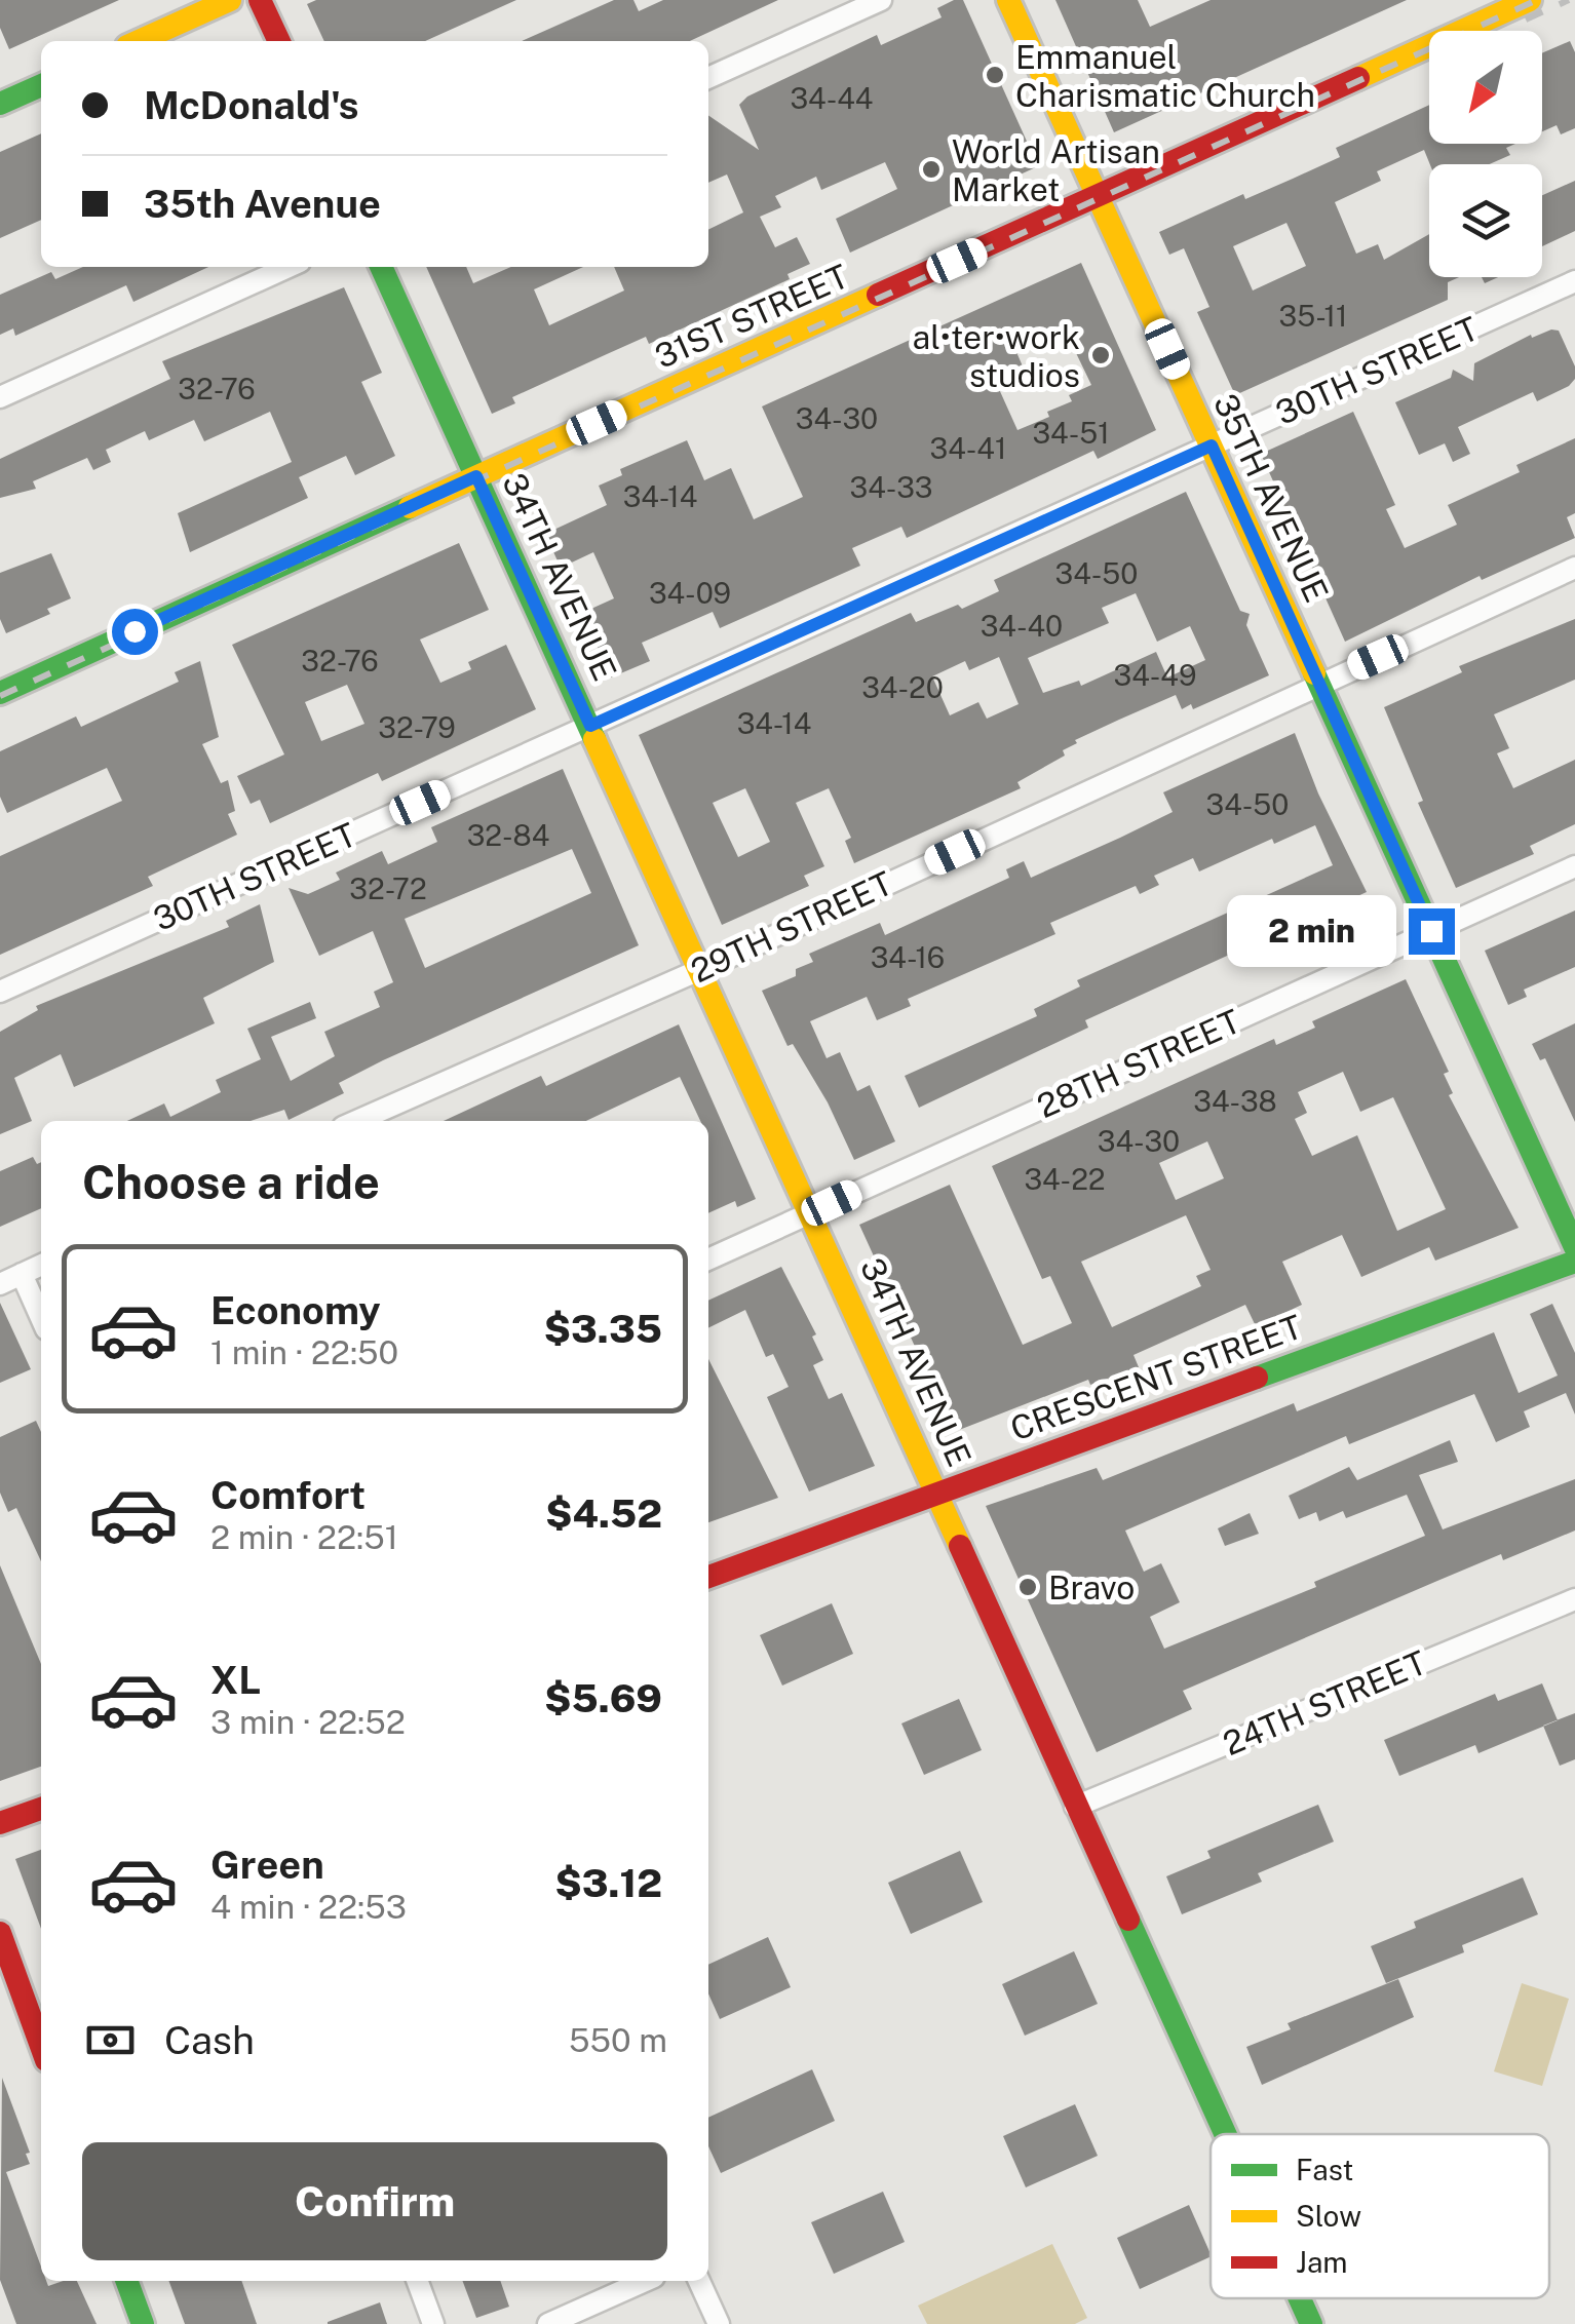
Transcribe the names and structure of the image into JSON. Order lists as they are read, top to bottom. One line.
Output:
{"streets":{"street":["31ST STREET","30TH STREET","35TH AVENUE","34TH AVENUE","29TH STREET","28TH STREET","CRESCENT STREET","24TH STREET"]},"crossings":[["31ST STREET","35TH AVENUE"],["31ST STREET","34TH AVENUE"],["30TH STREET","35TH AVENUE"],["30TH STREET","34TH AVENUE"],["35TH AVENUE","29TH STREET"],["35TH AVENUE","28TH STREET"],["34TH AVENUE","29TH STREET"],["34TH AVENUE","28TH STREET"],["34TH AVENUE","CRESCENT STREET"],["34TH AVENUE","24TH STREET"]],"places":["Emmanuel Charismatic Church","World Artisan Market","al•ter•work studios","Bravo"],"house_numbers":["34-44","35-11","32-76","34-30","34-51","34-41","34-33","34-14","34-50","34-09","34-40","32-76","34-49","34-20","34-14","32-79","34-50","32-84","32-72","34-16","34-38","34-30","34-22"],"legend":["Fast","Slow","Jam"],"north":"bottom left","page":{"banner":["McDonald's","35th Avenue"],"bubble":"2 min","heading":"Choose a ride","list":[{"name":"Economy","note":"1 min · 22:50","value":"$3.35"},{"name":"Comfort","note":"2 min · 22:51","value":"$4.52"},{"name":"XL","note":"3 min · 22:52","value":"$5.69"},{"name":"Green","note":"4 min · 22:53","value":"$3.12"}],"pay":["Cash","550 m"],"buttons":"Confirm"}}
